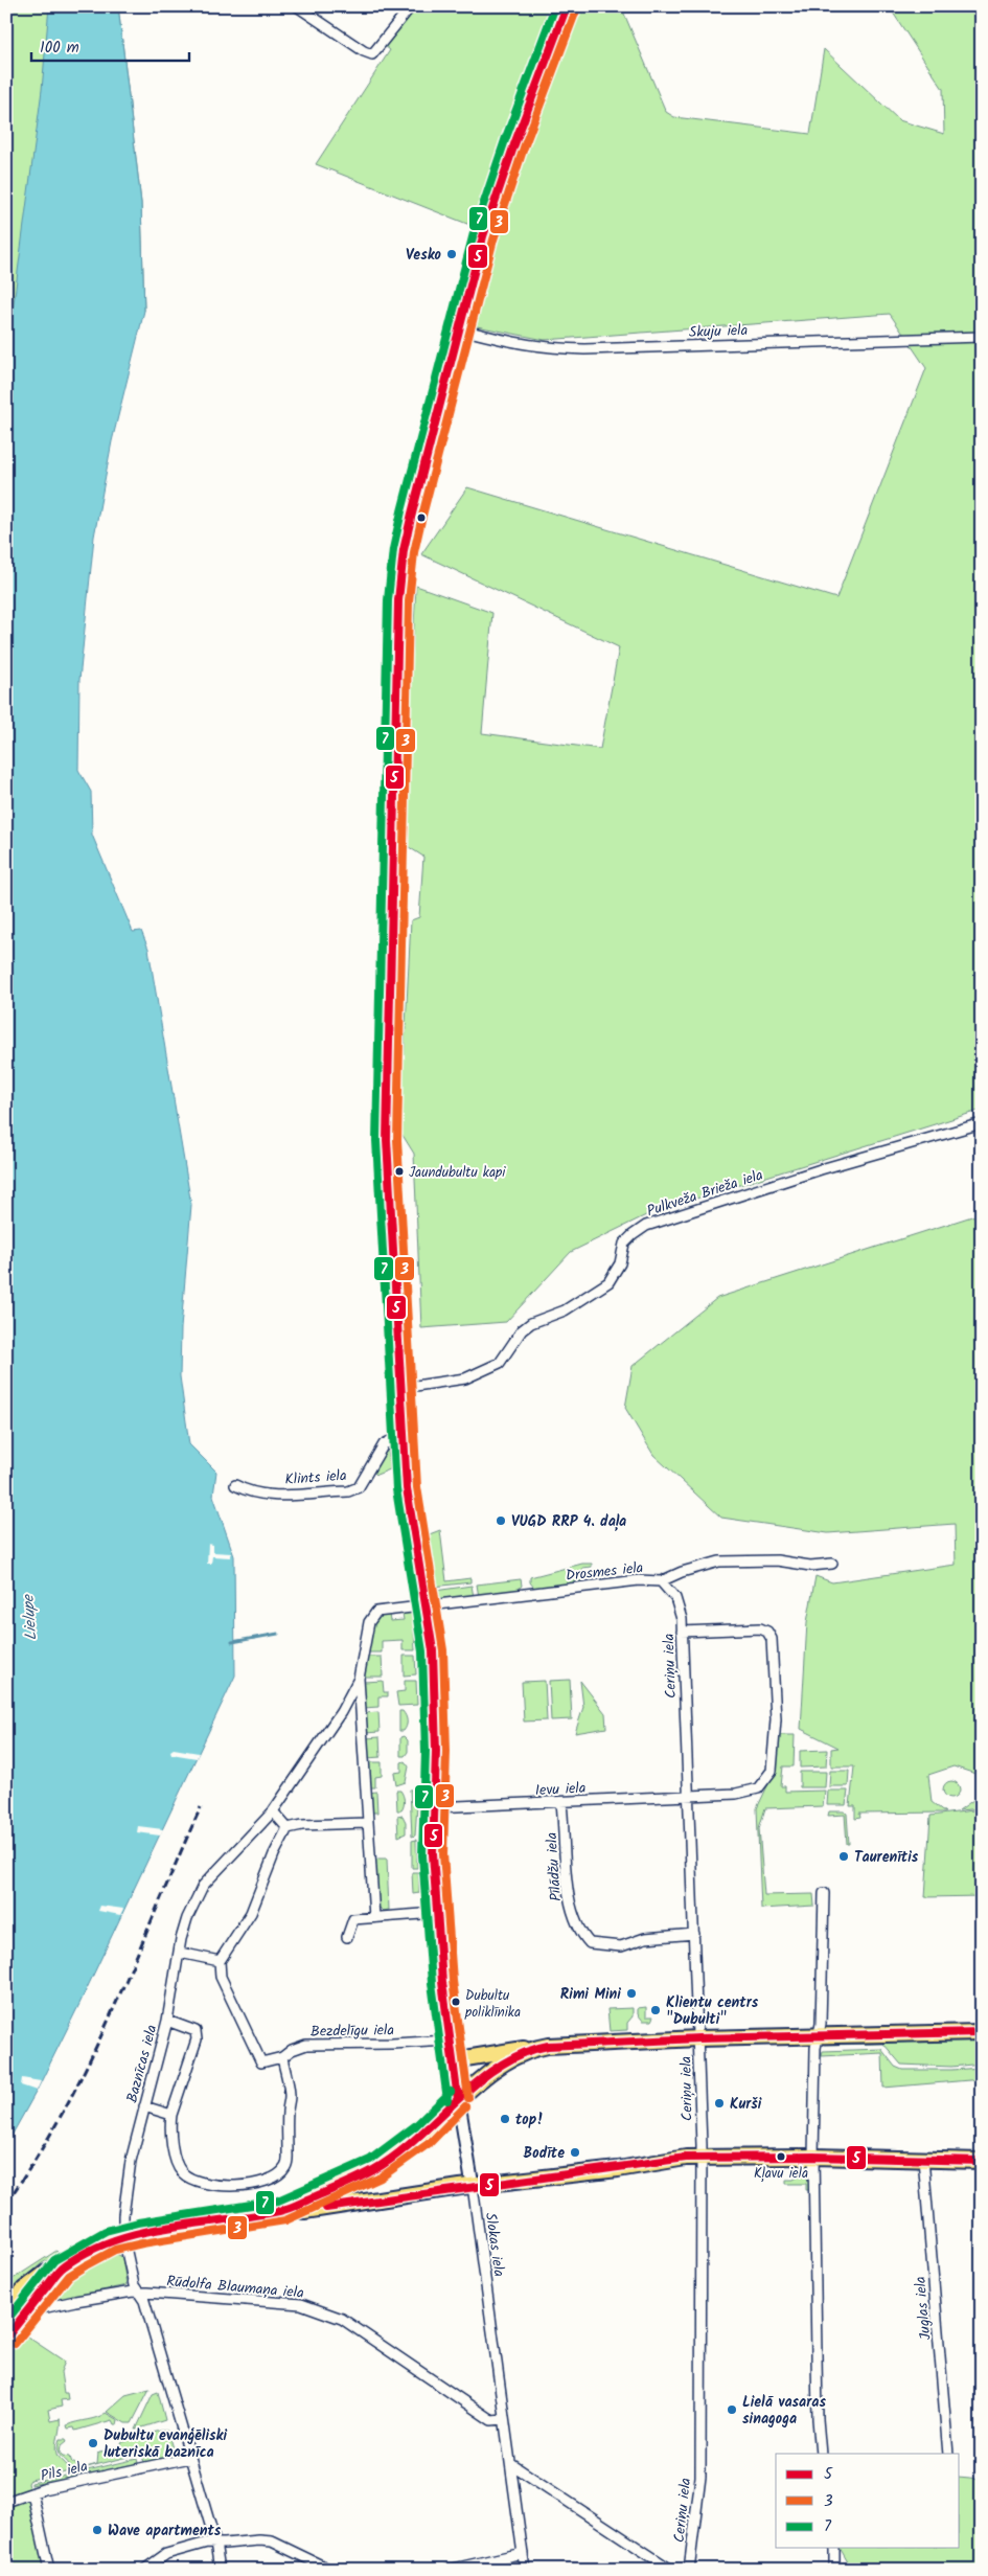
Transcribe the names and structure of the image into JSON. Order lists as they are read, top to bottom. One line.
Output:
{"streets":{"main road":["Slokas iela"],"street":["Skuju iela","Pulkveža Brieža iela","Klints iela","Drosmes iela","Ceriņu iela","Ievu iela","Pīlādžu iela","Bezdelīgu iela","Baznīcas iela","Rūdolfa Blaumaņa iela","Juglas iela","Pils iela"]},"crossings":[["Skuju iela","Slokas iela"],["Pulkveža Brieža iela","Slokas iela"],["Klints iela","Slokas iela"],["Drosmes iela","Ceriņu iela"],["Drosmes iela","Baznīcas iela"],["Drosmes iela","Slokas iela"],["Ceriņu iela","Ievu iela"],["Ceriņu iela","Pīlādžu iela"],["Ievu iela","Pīlādžu iela"],["Ievu iela","Slokas iela"],["Bezdelīgu iela","Slokas iela"],["Baznīcas iela","Rūdolfa Blaumaņa iela"],["Baznīcas iela","Pils iela"],["Slokas iela","Rūdolfa Blaumaņa iela"]],"water":["Lielupe"],"places":["Vesko","Jaundubultu kapi","VUGD RRP 4. daļa","Taurenītis","Rimi Mini","Dubultu poliklīnika","Klientu centrs \"Dubulti\"","Kurši","top!","Bodīte","Kļavu iela","Lielā vasaras sinagoga","Dubultu evanģēliski luteriskā baznīca","Wave apartments"],"lines":["transit line 5","transit line 7","transit line 3"],"legend":["5","3","7"],"scale_bar":"100 m"}
